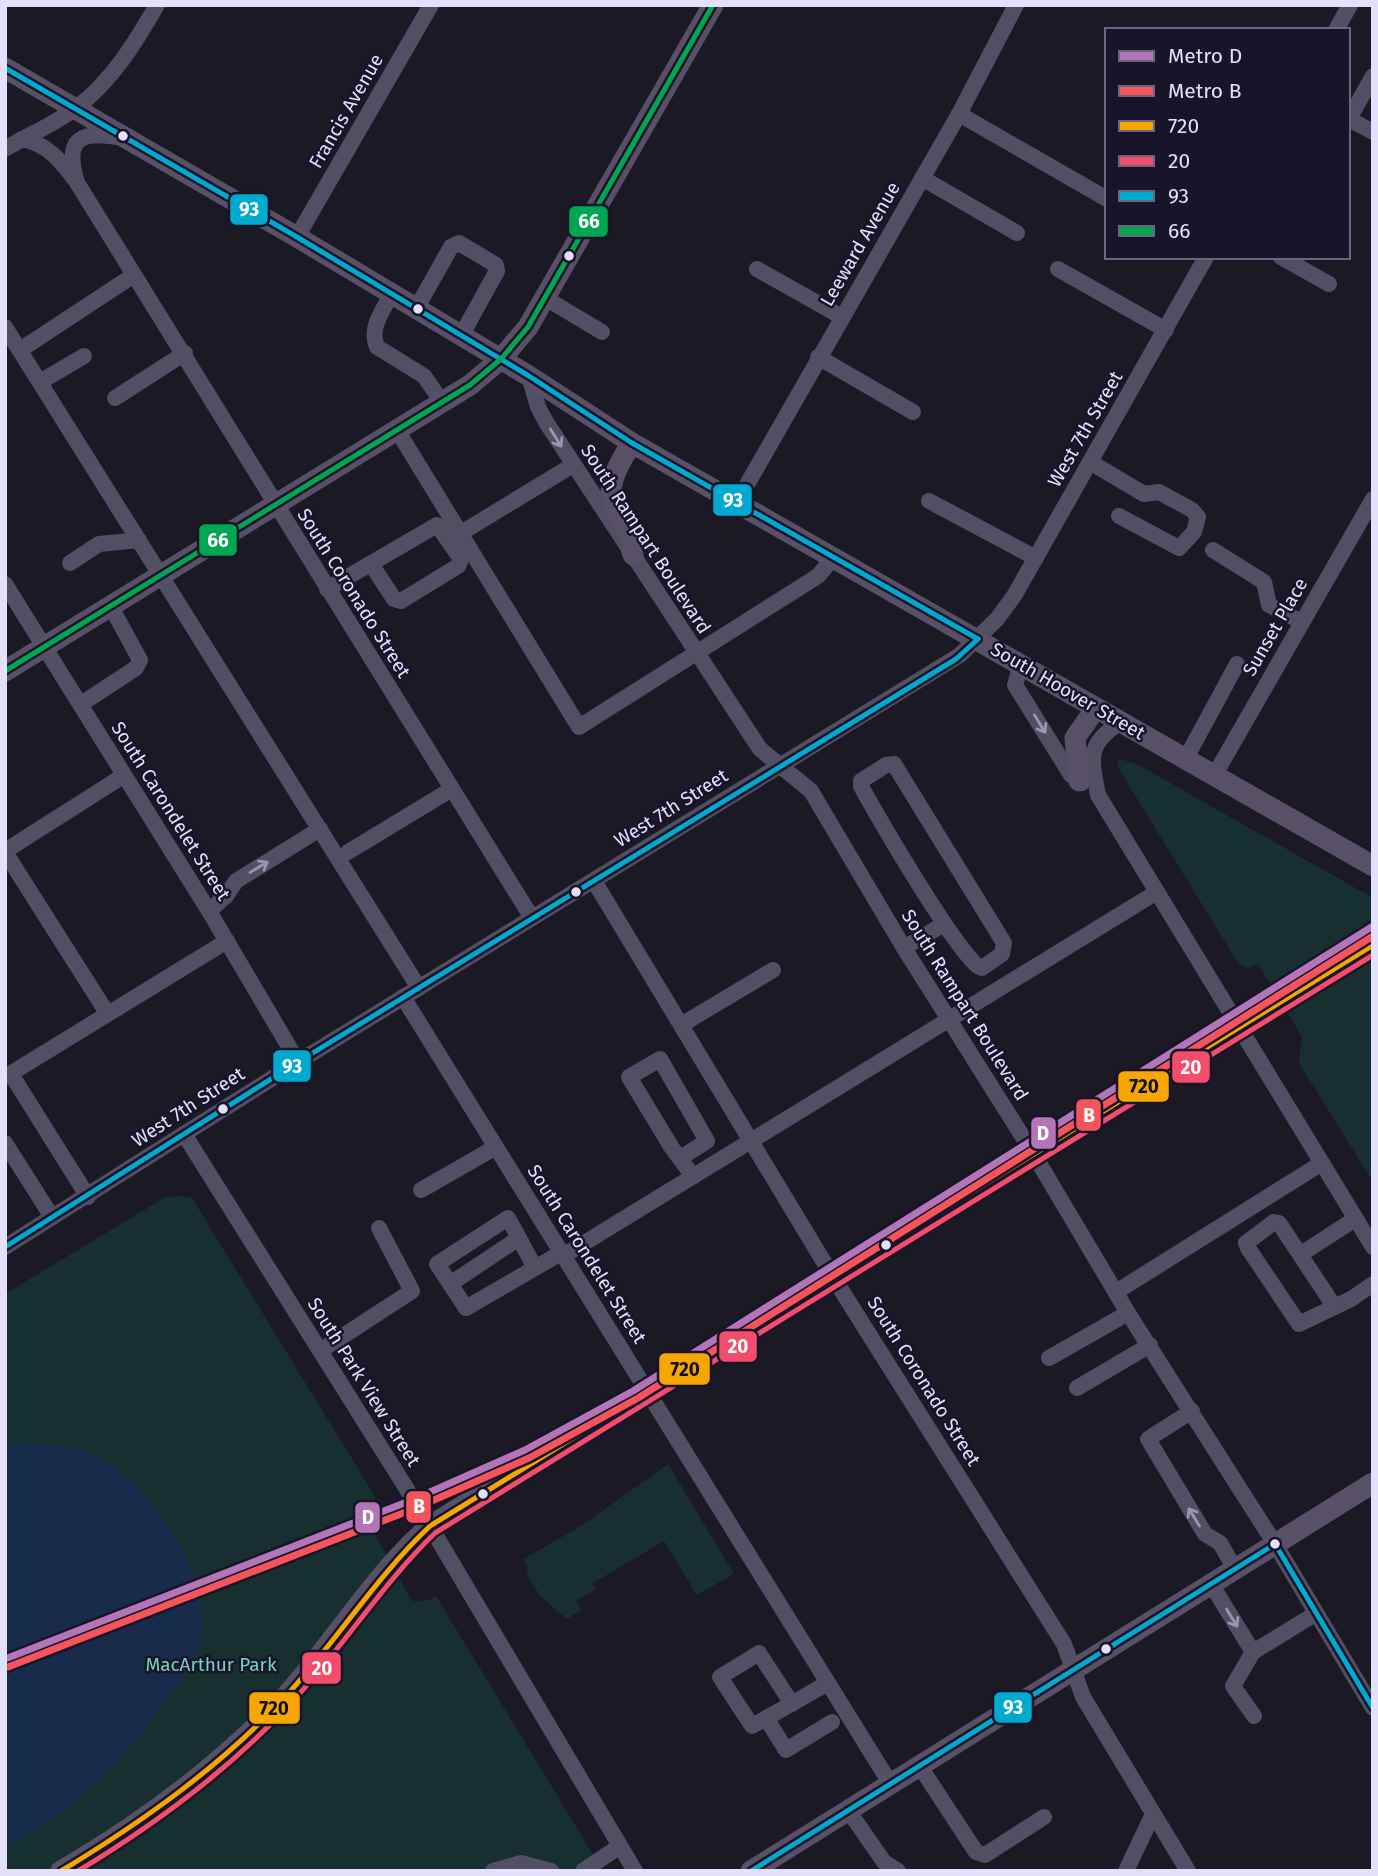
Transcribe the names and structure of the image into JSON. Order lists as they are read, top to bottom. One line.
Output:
{"streets":{"main road":["South Hoover Street"],"street":["Francis Avenue","Leeward Avenue","West 7th Street","South Rampart Boulevard","South Coronado Street","Sunset Place","South Carondelet Street","South Park View Street"]},"crossings":[["Francis Avenue","South Hoover Street"],["Leeward Avenue","South Hoover Street"],["West 7th Street","South Rampart Boulevard"],["West 7th Street","South Coronado Street"],["West 7th Street","South Hoover Street"],["West 7th Street","South Carondelet Street"],["West 7th Street","South Park View Street"],["South Rampart Boulevard","South Hoover Street"],["South Coronado Street","South Hoover Street"],["Sunset Place","South Hoover Street"]],"parks":["MacArthur Park"],"lines":["transit line 66","transit line 93","metro line D","metro line B","transit line 720","transit line 20"],"legend":["Metro D","Metro B","720","20","93","66"]}
